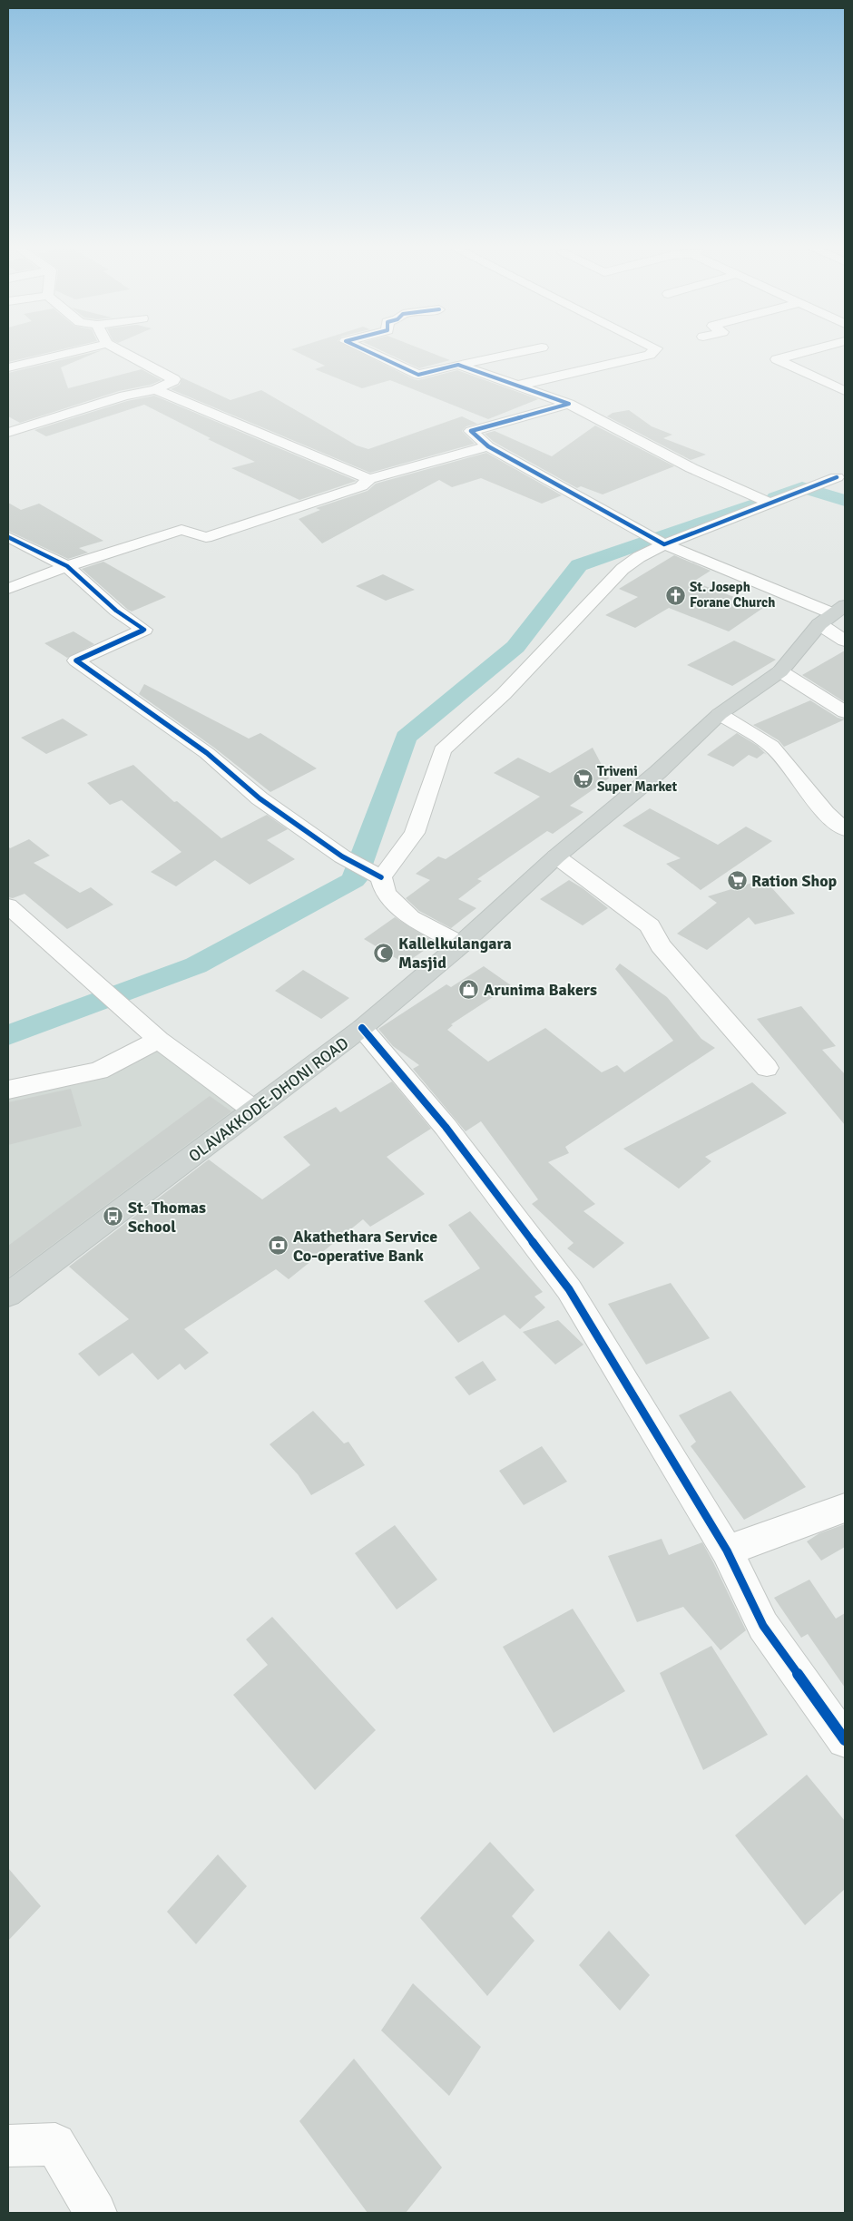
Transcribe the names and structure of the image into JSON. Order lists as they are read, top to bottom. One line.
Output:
{"streets":{"main road":["OLAVAKKODE-DHONI ROAD"]},"places":{"church":["St. Joseph Forane Church"],"supermarket":["Triveni Super Market","Ration Shop"],"mosque":["Kallelkulangara Masjid"],"shop":["Arunima Bakers"],"bus stop":["St. Thomas School"],"bank":["Akathethara Service Co-operative Bank"]}}
